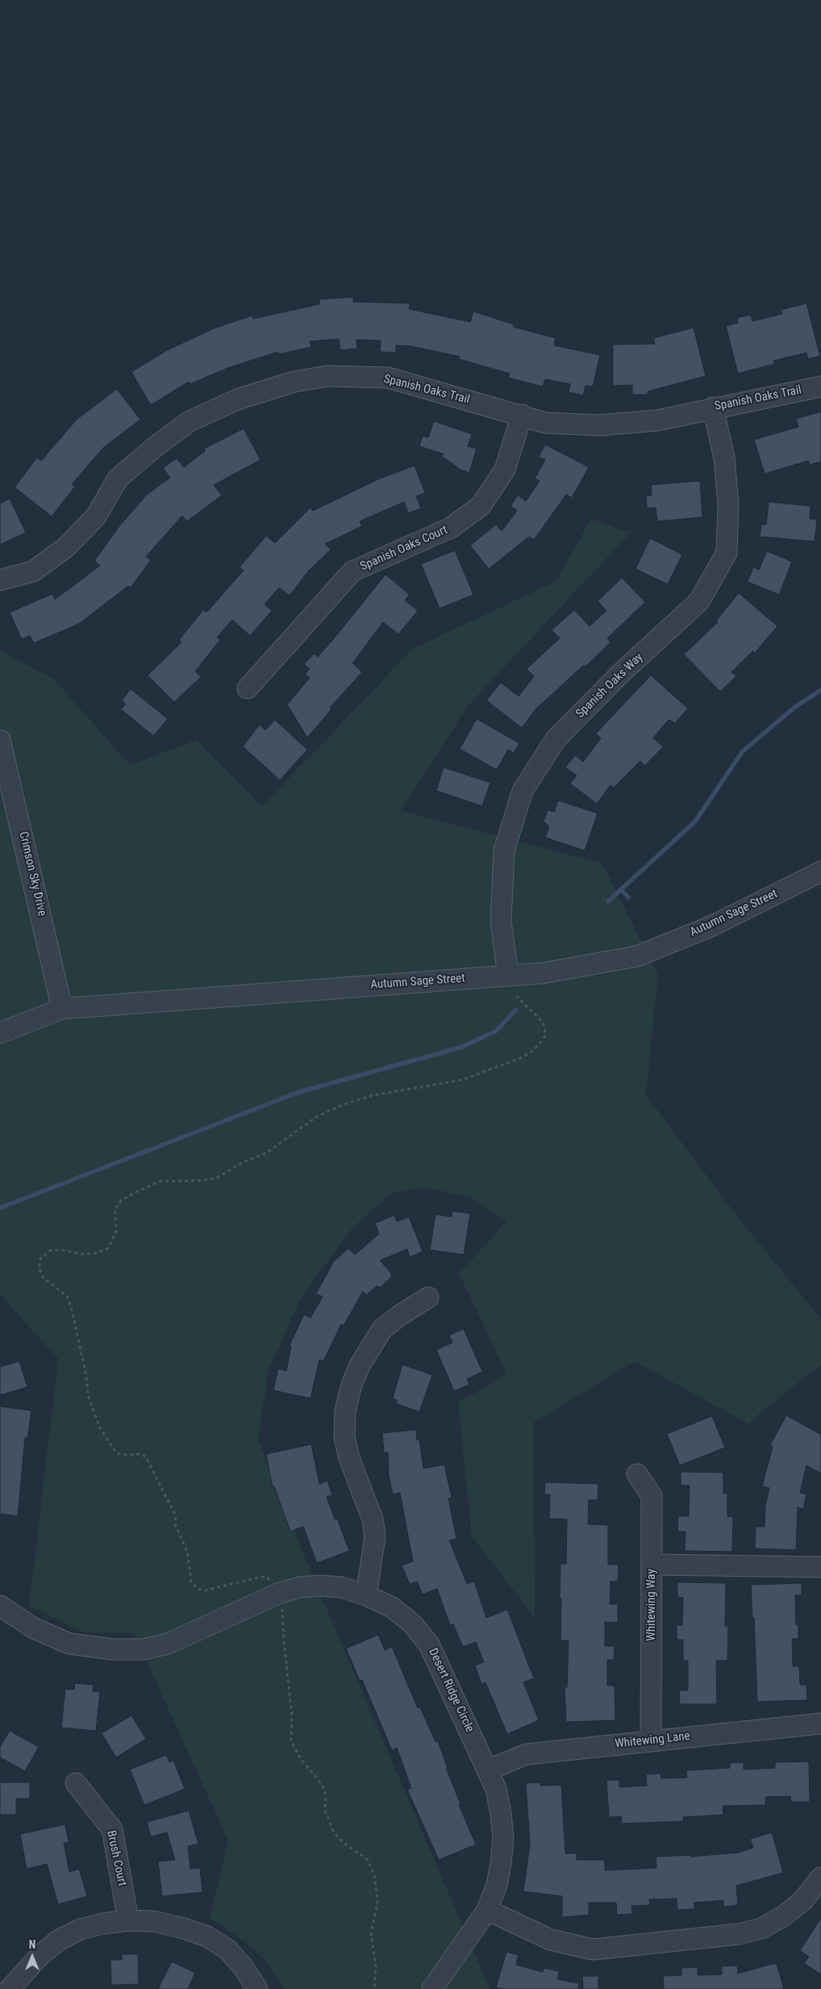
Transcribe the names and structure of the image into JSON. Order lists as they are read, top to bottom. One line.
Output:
{"streets":{"street":["Spanish Oaks Trail","Spanish Oaks Court","Spanish Oaks Way","Crimson Sky Drive","Autumn Sage Street","Whitewing Way","Desert Ridge Circle","Whitewing Lane","Brush Court"]},"crossings":[["Spanish Oaks Trail","Spanish Oaks Court"],["Spanish Oaks Trail","Spanish Oaks Way"],["Spanish Oaks Way","Autumn Sage Street"],["Crimson Sky Drive","Autumn Sage Street"],["Whitewing Way","Whitewing Lane"],["Desert Ridge Circle","Whitewing Lane"]],"north":"top"}
